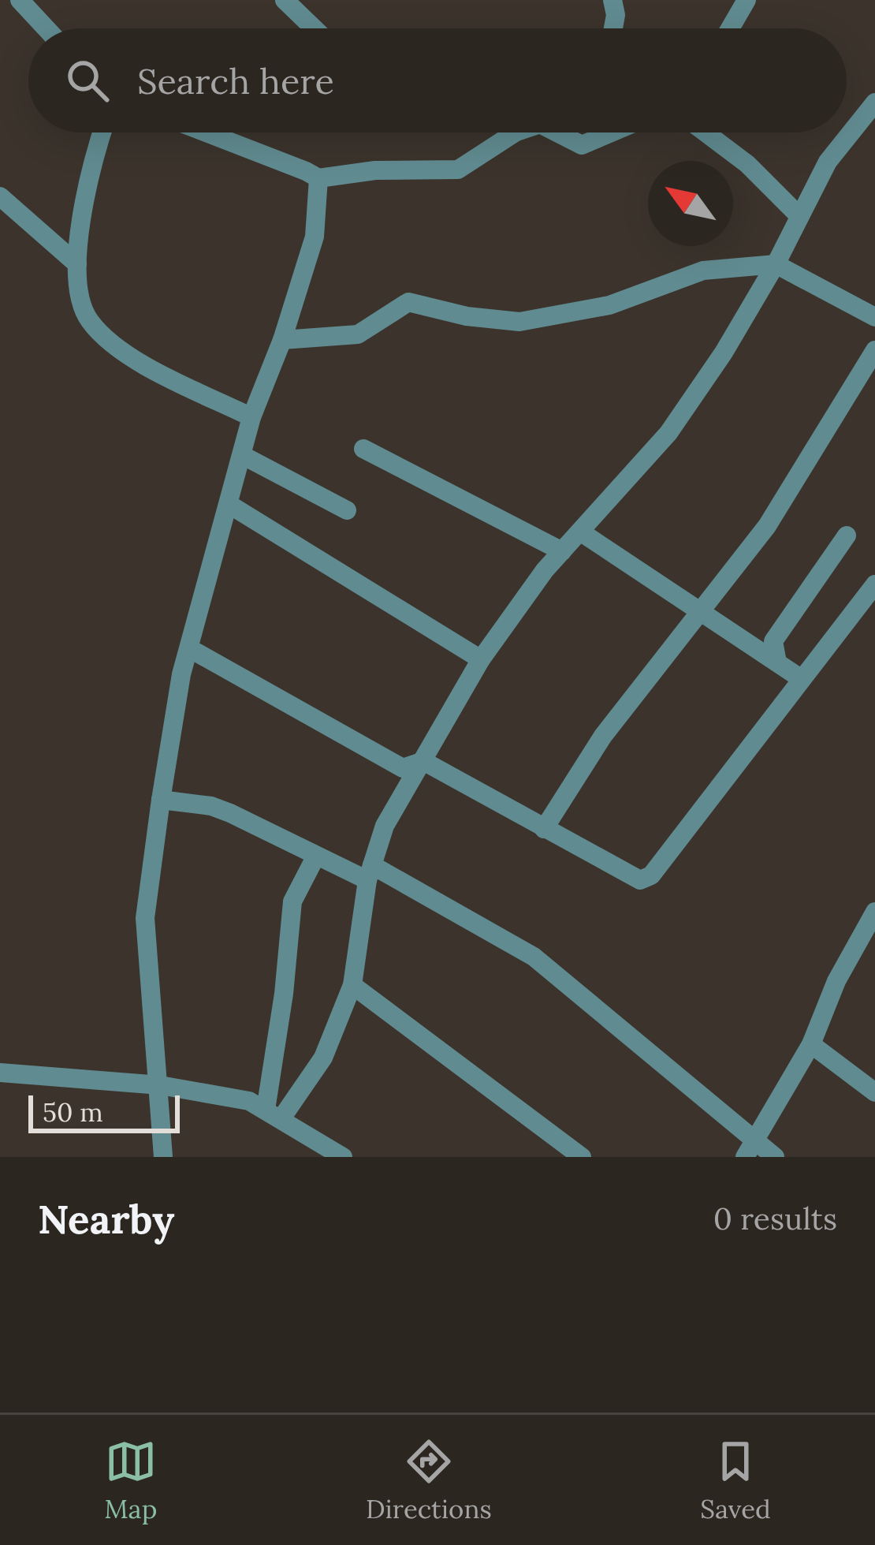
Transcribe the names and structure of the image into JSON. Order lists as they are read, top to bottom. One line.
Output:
{"scale_bar":"50 m","north":"top left","page":{"search":"Search here","scale":"50 m","heading":["Nearby","0 results"],"nav":["Map","Directions","Saved"]}}
